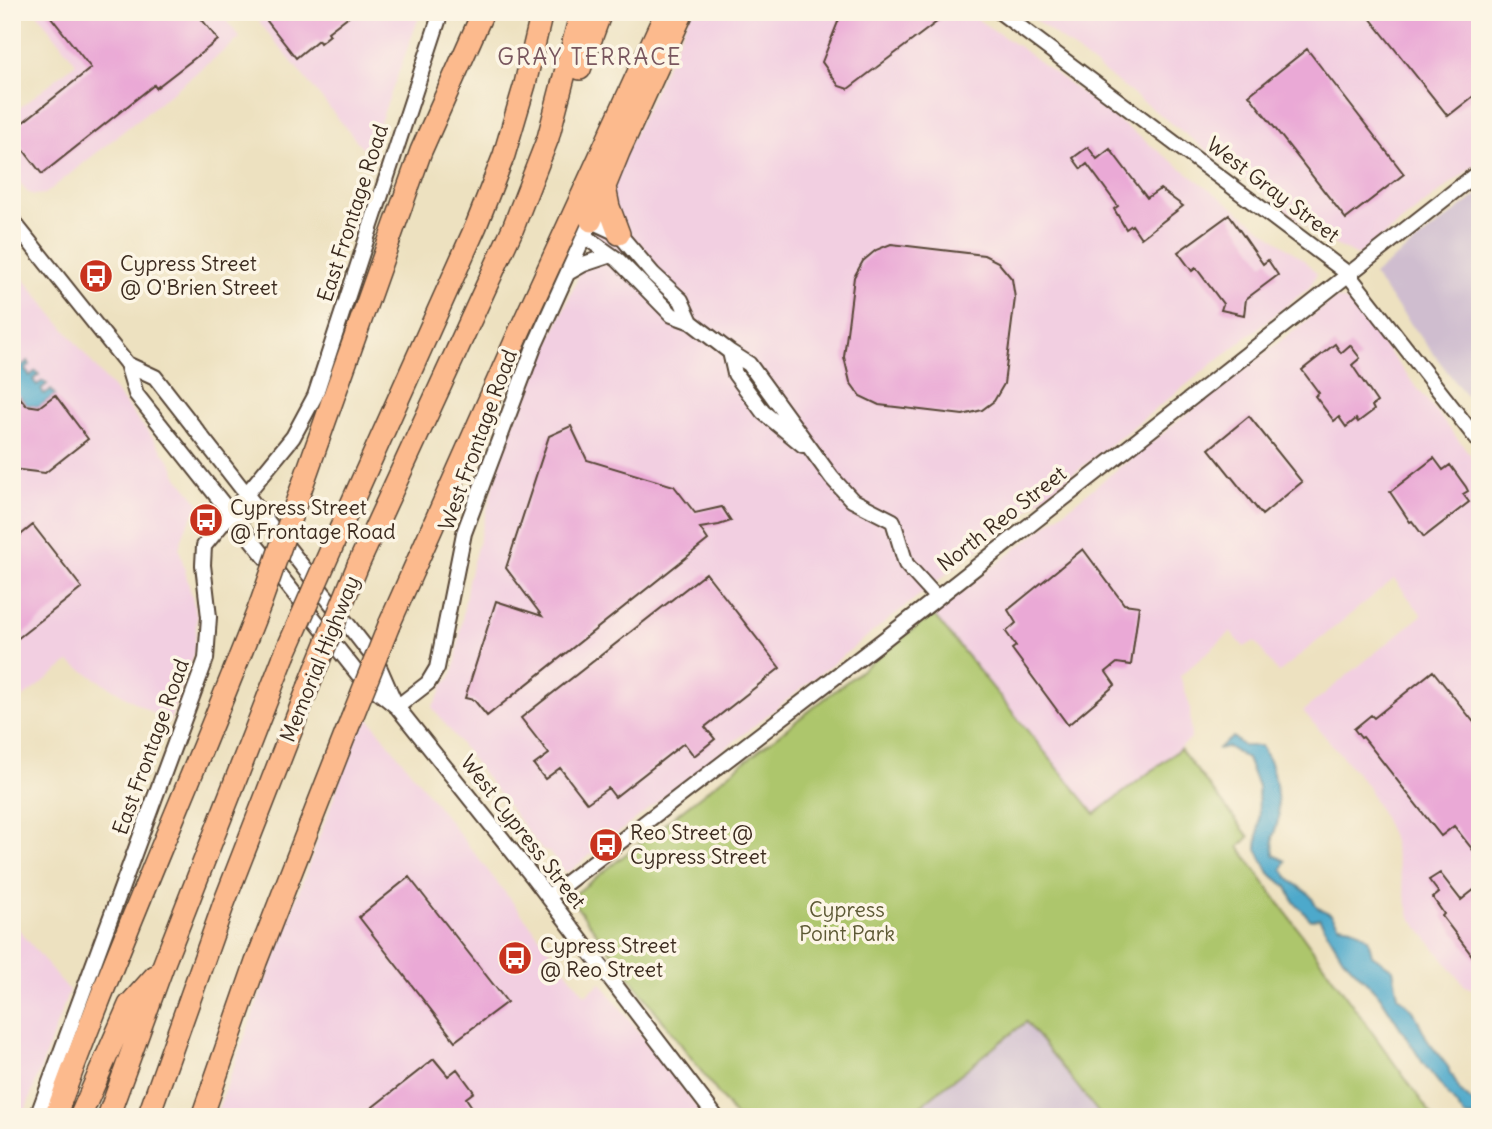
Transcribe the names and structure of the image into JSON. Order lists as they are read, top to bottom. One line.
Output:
{"streets":{"highway":["Memorial Highway"],"street":["West Gray Street","East Frontage Road","West Frontage Road","North Reo Street","West Cypress Street"]},"crossings":[["West Gray Street","North Reo Street"],["East Frontage Road","West Cypress Street"],["West Frontage Road","West Cypress Street"],["North Reo Street","West Cypress Street"]],"districts":["GRAY TERRACE"],"parks":["Cypress Point Park"],"places":{"bus stop":["Cypress Street @ O'Brien Street","Cypress Street @ Frontage Road","Reo Street @ Cypress Street","Cypress Street @ Reo Street"]}}
